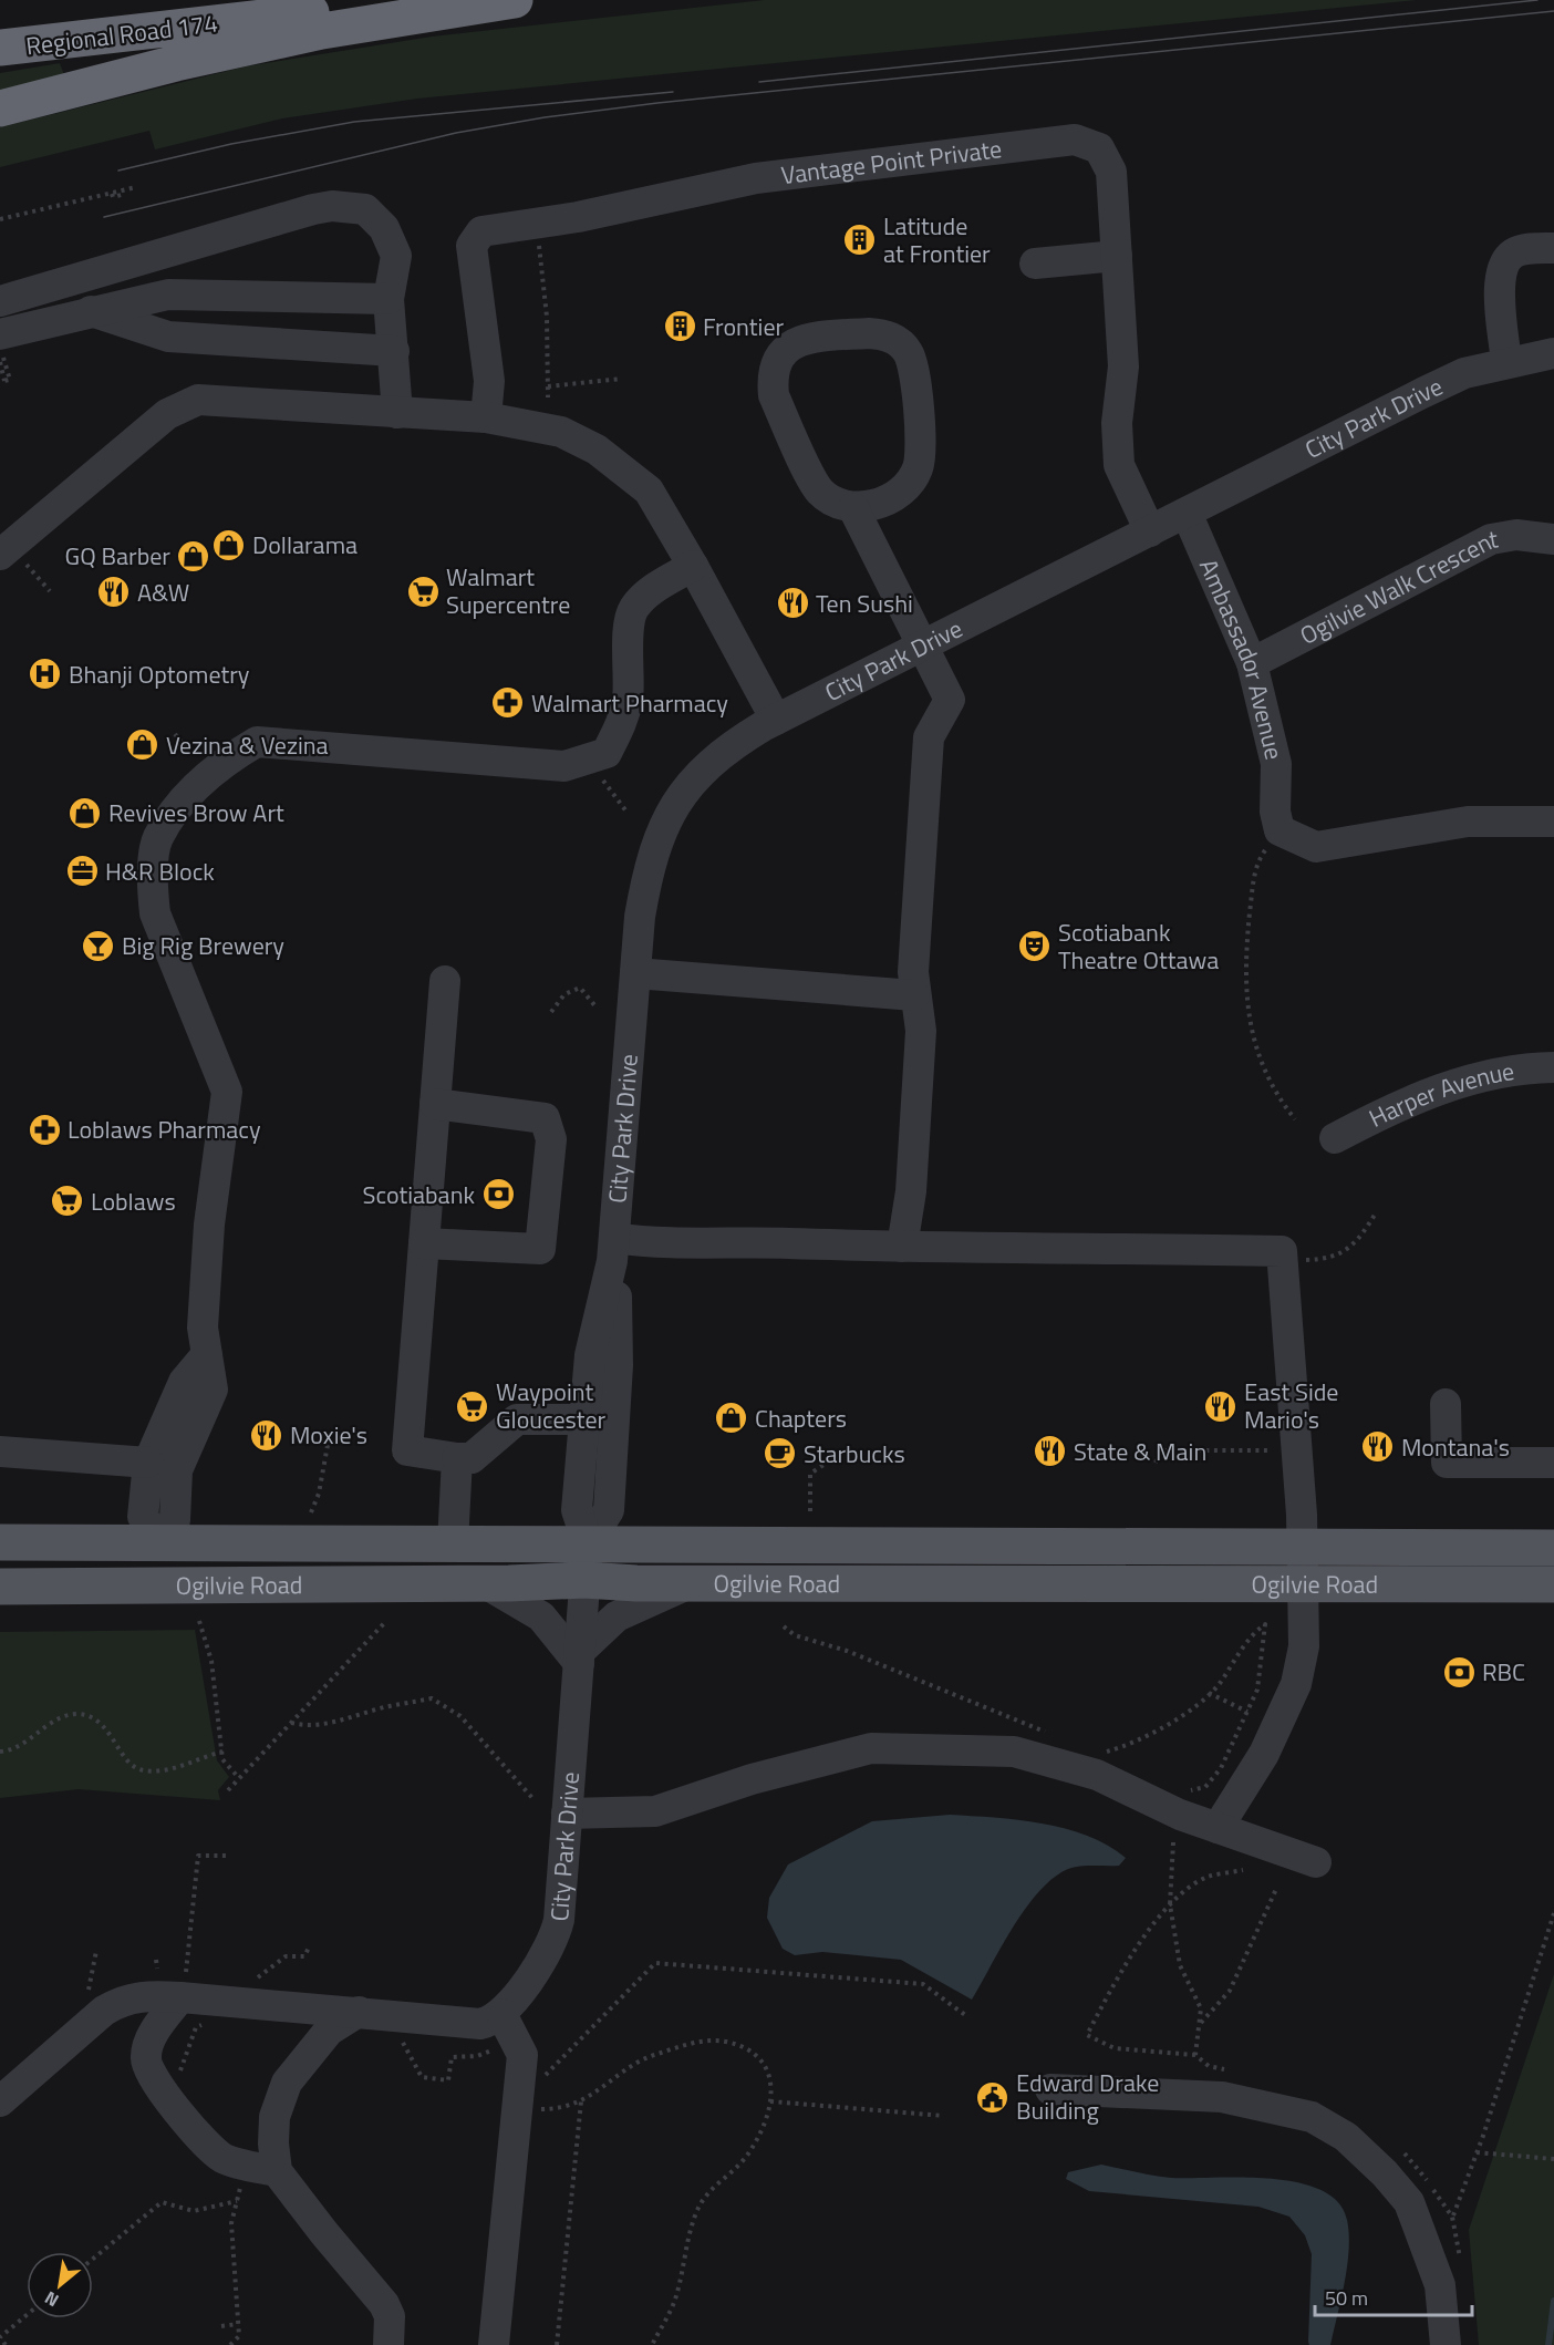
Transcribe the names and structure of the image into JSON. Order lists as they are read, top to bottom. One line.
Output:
{"streets":{"highway":["Regional Road 174"],"main road":["Ogilvie Road"],"street":["Vantage Point Private","City Park Drive","Ogilvie Walk Crescent","Ambassador Avenue","Harper Avenue"]},"crossings":[["Vantage Point Private","City Park Drive"],["City Park Drive","Ambassador Avenue"],["City Park Drive","Ogilvie Road"],["Ogilvie Walk Crescent","Ambassador Avenue"]],"places":{"building":["Latitude at Frontier","Frontier"],"shop":["Dollarama","GQ Barber","Vezina & Vezina","Revives Brow Art","Chapters"],"supermarket":["Walmart Supercentre","Loblaws","Waypoint Gloucester"],"restaurant":["A&W","Ten Sushi","East Side Mario's","Moxie's","Montana's","State & Main"],"hospital":["Bhanji Optometry"],"pharmacy":["Walmart Pharmacy","Loblaws Pharmacy"],"office":["H&R Block"],"bar":["Big Rig Brewery"],"theatre":["Scotiabank Theatre Ottawa"],"bank":["Scotiabank","RBC"],"cafe":["Starbucks"],"public building":["Edward Drake Building"]},"scale_bar":"50 m","north":"bottom left"}
